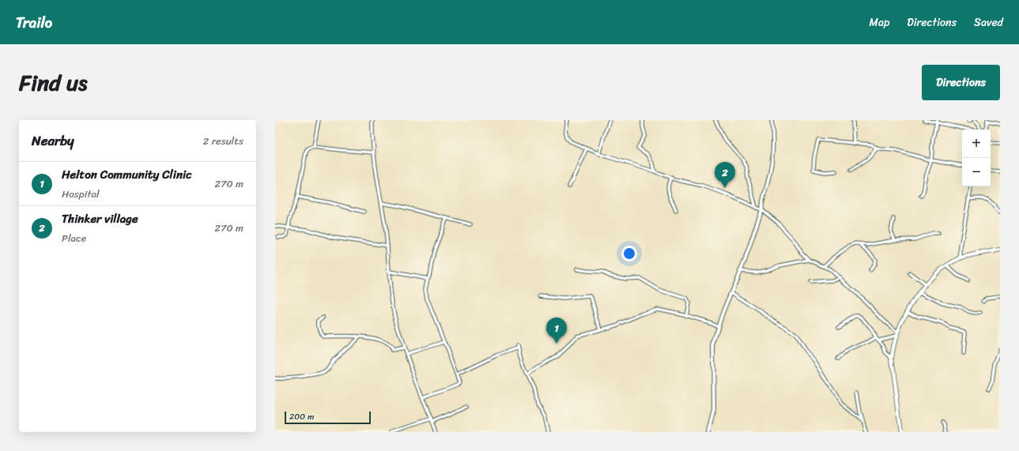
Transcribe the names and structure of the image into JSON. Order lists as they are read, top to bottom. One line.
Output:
{"scale_bar":"200 m","page":{"header":"Trailo","nav":["Map","Directions","Saved"],"title":"Find us","buttons":"Directions","heading":["Nearby","2 results"],"map_buttons":["+","−"],"list":[{"mark":"1","name":"Helton Community Clinic","note":"Hospital","value":"270 m"},{"mark":"2","name":"Thinker village","note":"Place","value":"270 m"}],"pins":["2","1"],"scale":"200 m"}}
